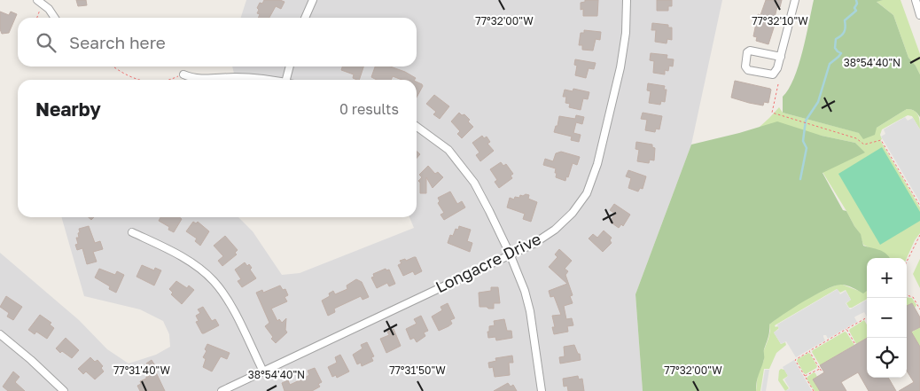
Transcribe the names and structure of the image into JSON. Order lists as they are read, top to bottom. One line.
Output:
{"streets":{"street":["Longacre Drive"]},"page":{"search":"Search here","heading":["Nearby","0 results"],"map_buttons":["+","−"]},"coordinates":["77°32'00\"W","77°32'10\"W","38°54'40\"N","77°31'40\"W","77°31'50\"W"]}
